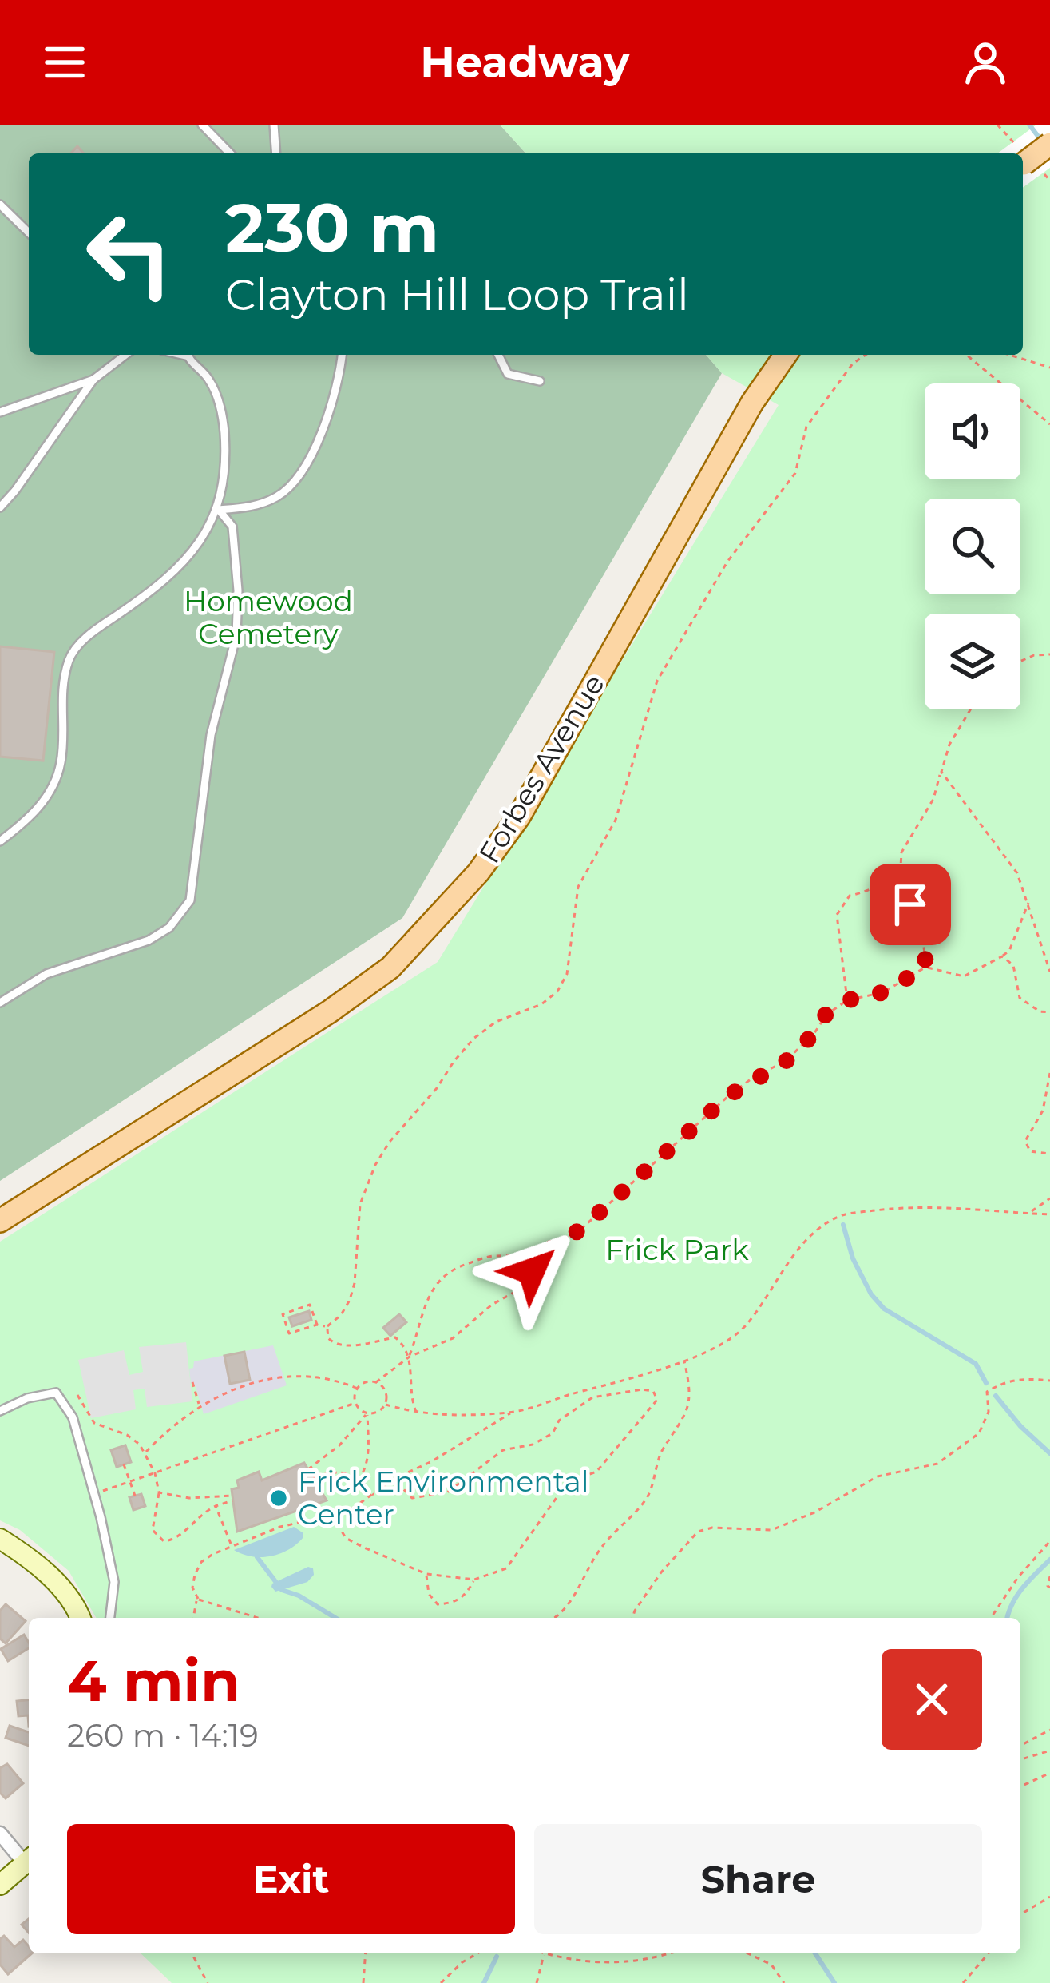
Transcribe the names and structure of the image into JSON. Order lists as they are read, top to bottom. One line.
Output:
{"streets":{"main road":["Forbes Avenue"]},"parks":["Homewood Cemetery","Frick Park"],"places":["Frick Environmental Center"],"page":{"header":"Headway","turn":["230 m","Clayton Hill Loop Trail"],"heading":["4 min","260 m · 14:19"],"buttons":["Exit","Share"]}}
